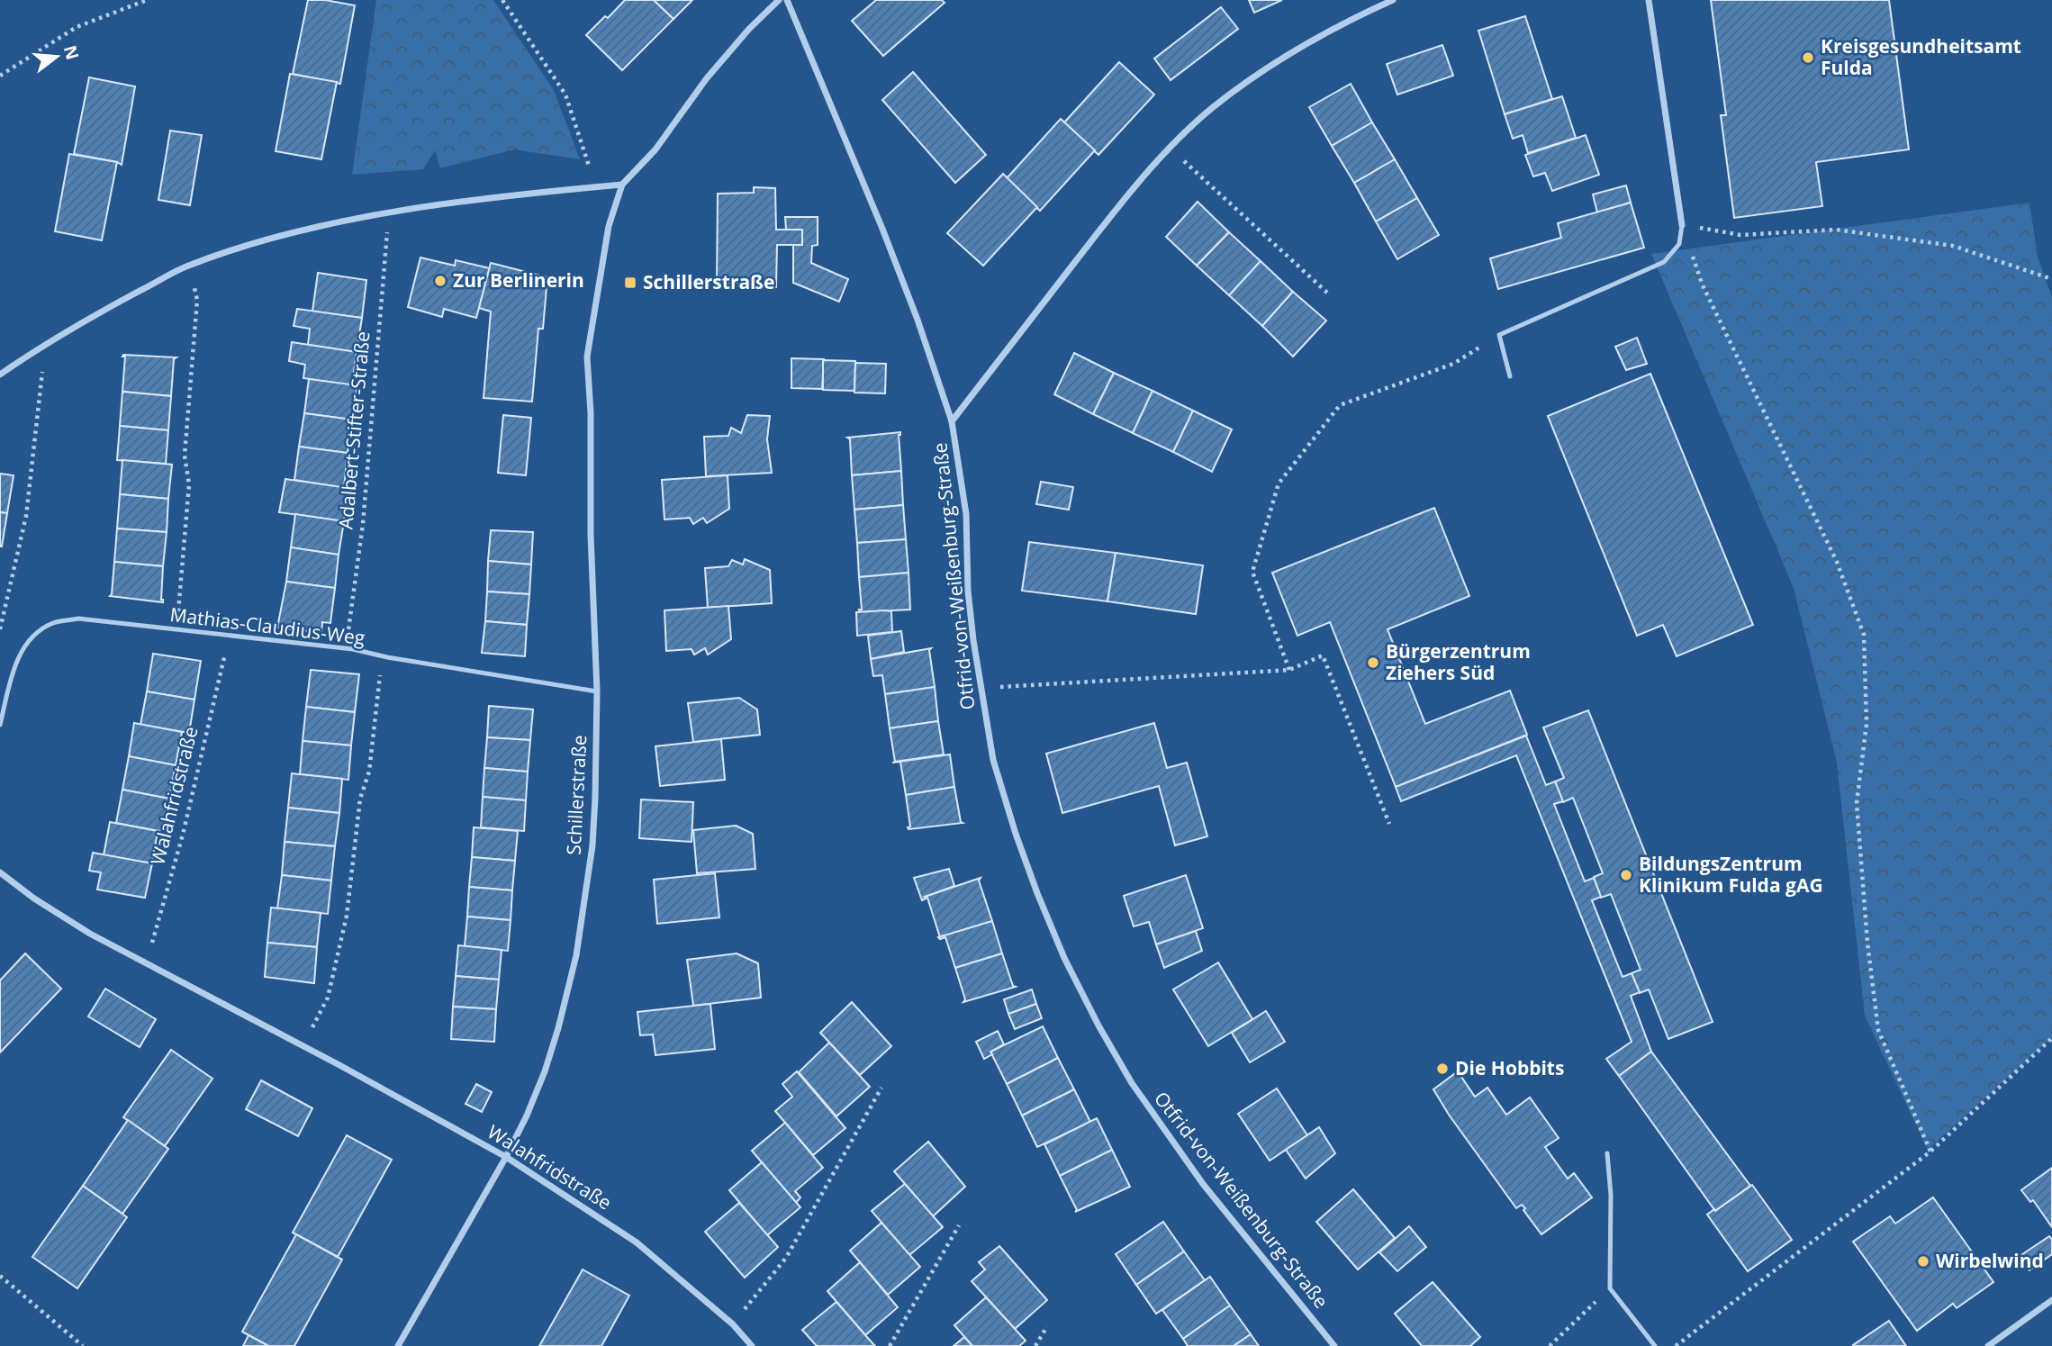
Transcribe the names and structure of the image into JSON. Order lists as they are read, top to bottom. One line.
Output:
{"streets":{"street":["Otfrid-von-Weißenburg-Straße","Schillerstraße","Walahfridstraße"],"lane":["Mathias-Claudius-Weg"],"path":["Adalbert-Stifter-Straße"]},"crossings":[["Adalbert-Stifter-Straße","Mathias-Claudius-Weg"],["Mathias-Claudius-Weg","Schillerstraße"],["Mathias-Claudius-Weg","Walahfridstraße"],["Schillerstraße","Walahfridstraße"]],"places":{"other":["Kreisgesundheitsamt Fulda","Zur Berlinerin","Bürgerzentrum Ziehers Süd","BildungsZentrum Klinikum Fulda gAG","Die Hobbits","Wirbelwind"],"transit":["Schillerstraße"]},"north":"right"}
